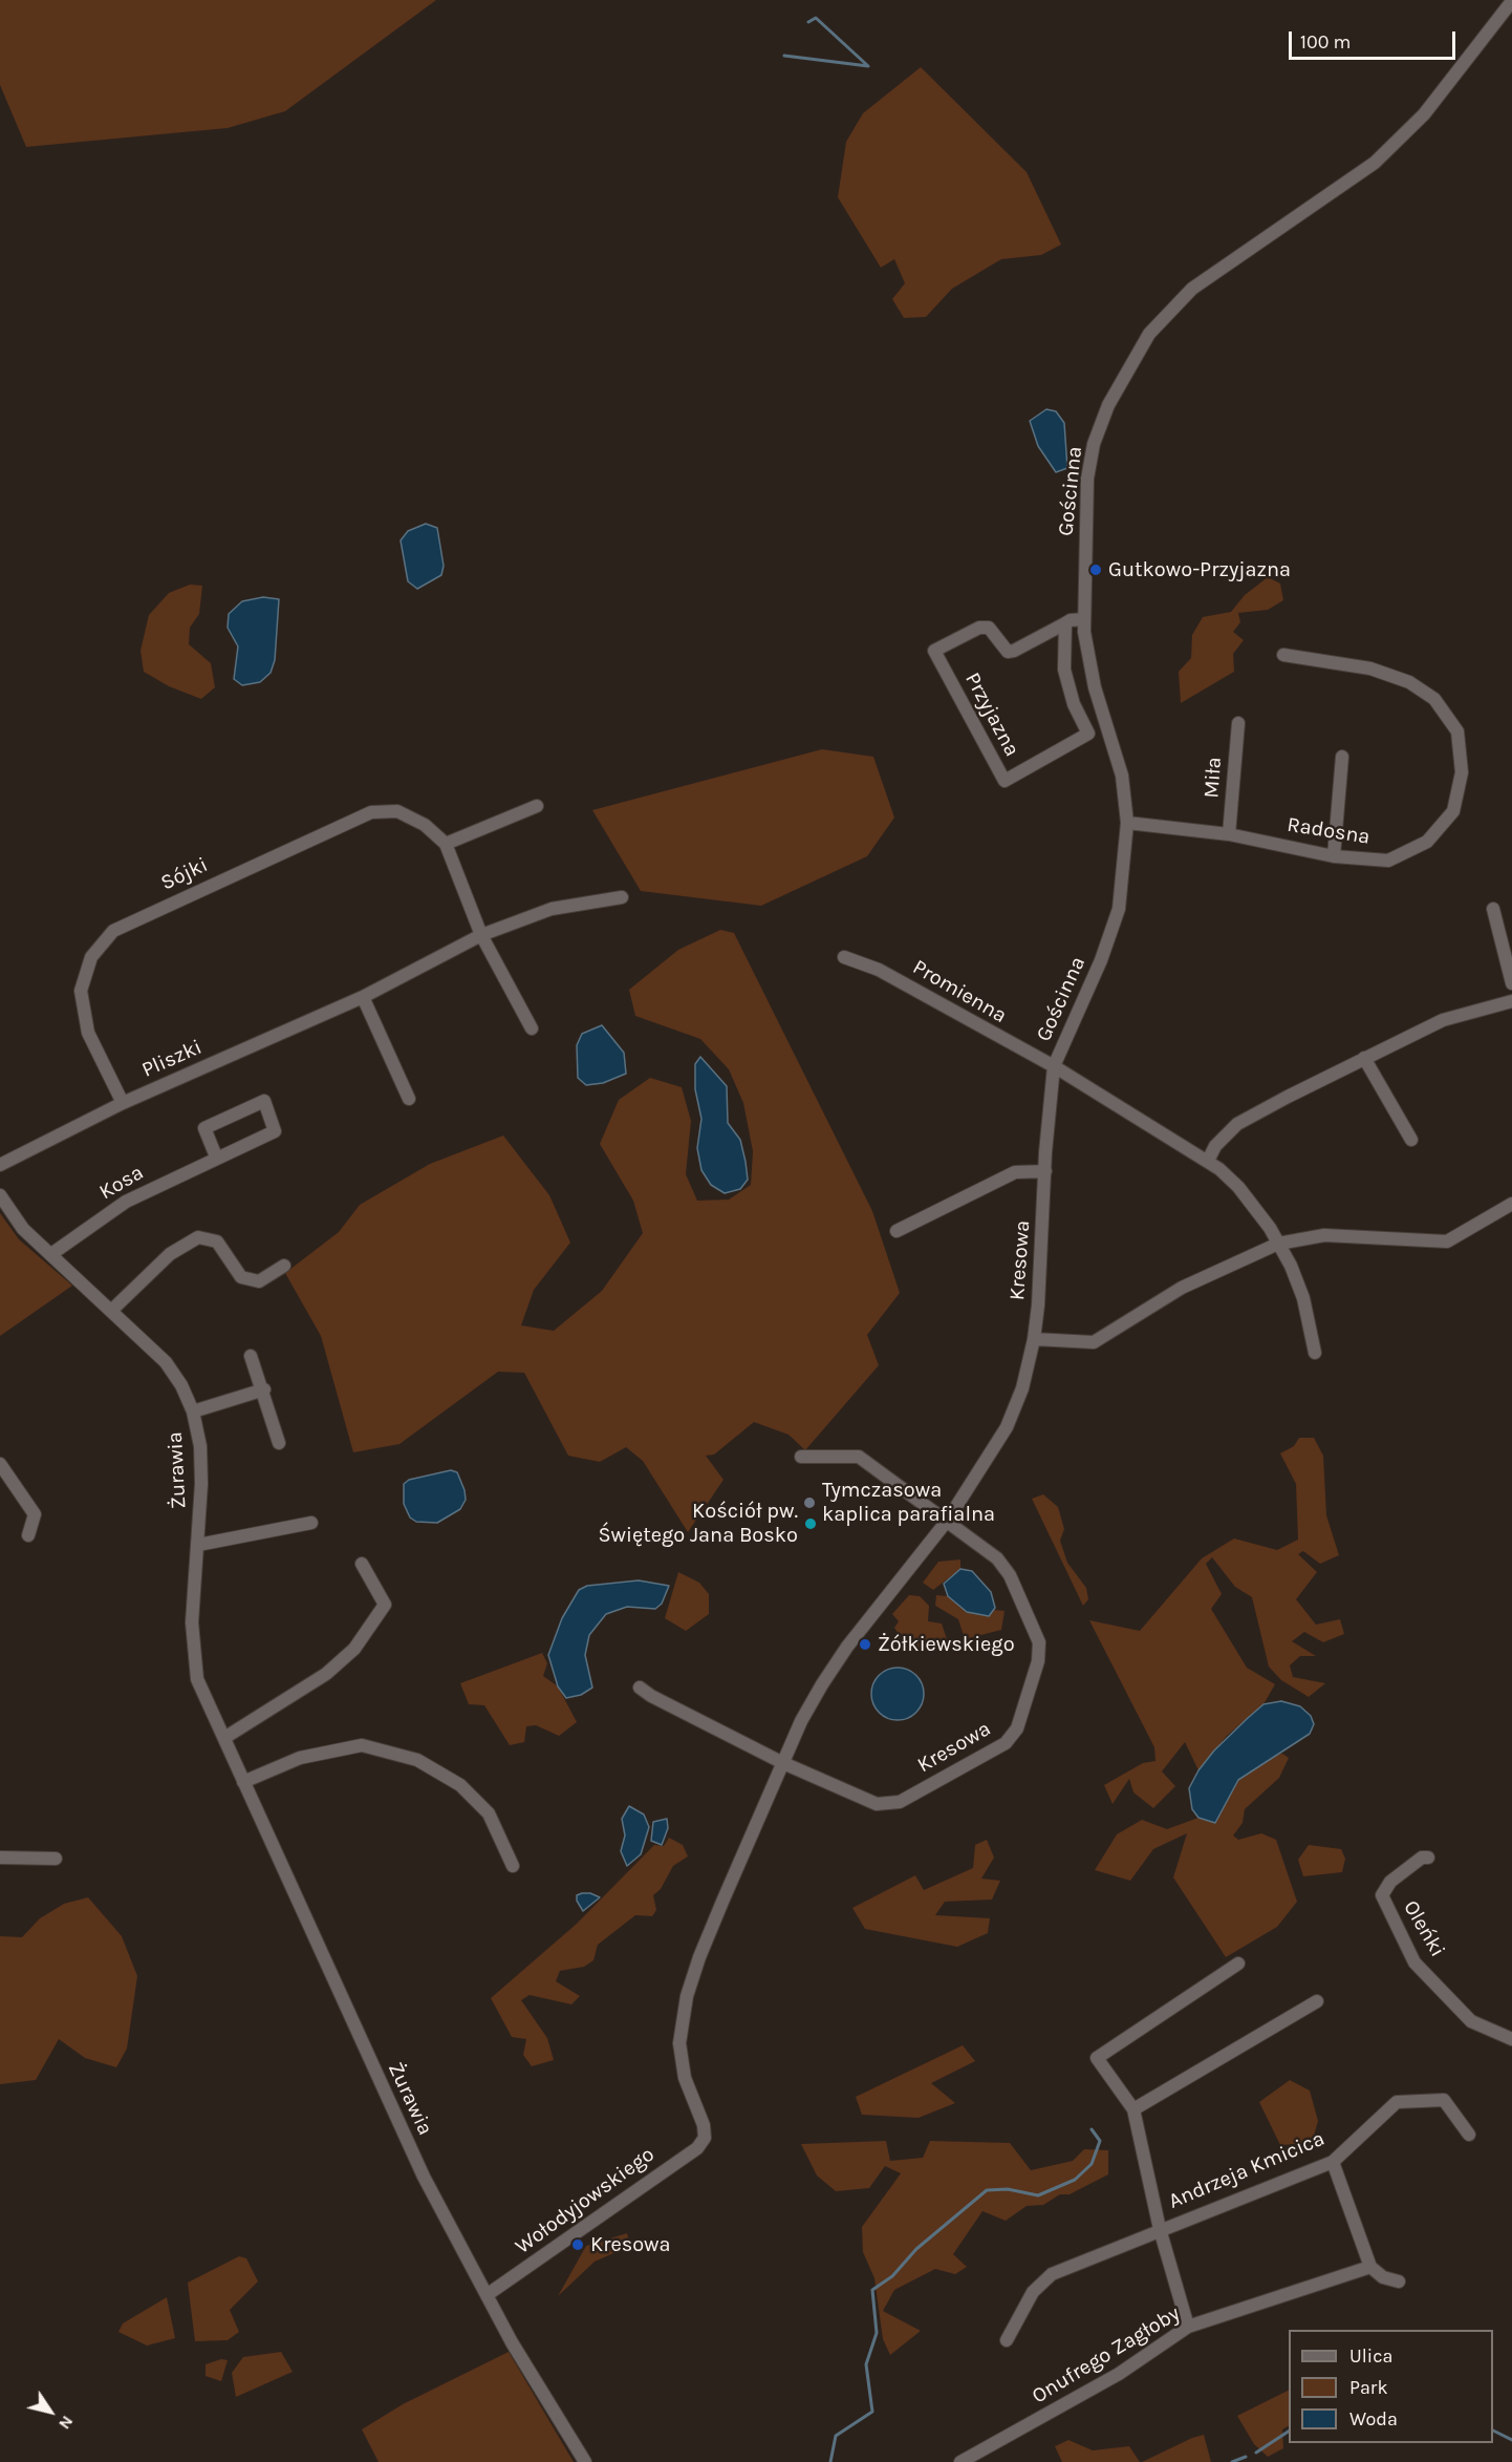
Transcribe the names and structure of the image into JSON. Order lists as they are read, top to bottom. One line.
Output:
{"streets":{"street":["Gościnna","Przyjazna","Miła","Radosna","Sójki","Promienna","Pliszki","Kosa","Kresowa","Żurawia","Oleńki","Andrzeja Kmicica","Wołodyjowskiego","Onufrego Zagłoby"]},"crossings":[["Gościnna","Przyjazna"],["Gościnna","Radosna"],["Gościnna","Promienna"],["Gościnna","Kresowa"],["Miła","Radosna"],["Sójki","Pliszki"],["Promienna","Kresowa"],["Kosa","Żurawia"],["Kresowa","Wołodyjowskiego"],["Żurawia","Wołodyjowskiego"],["Andrzeja Kmicica","Onufrego Zagłoby"]],"places":["Gutkowo-Przyjazna","Tymczasowa kaplica parafialna","Kościół pw. Świętego Jana Bosko","Żółkiewskiego","Kresowa"],"legend":["Ulica","Park","Woda"],"scale_bar":"100 m","north":"bottom right"}
